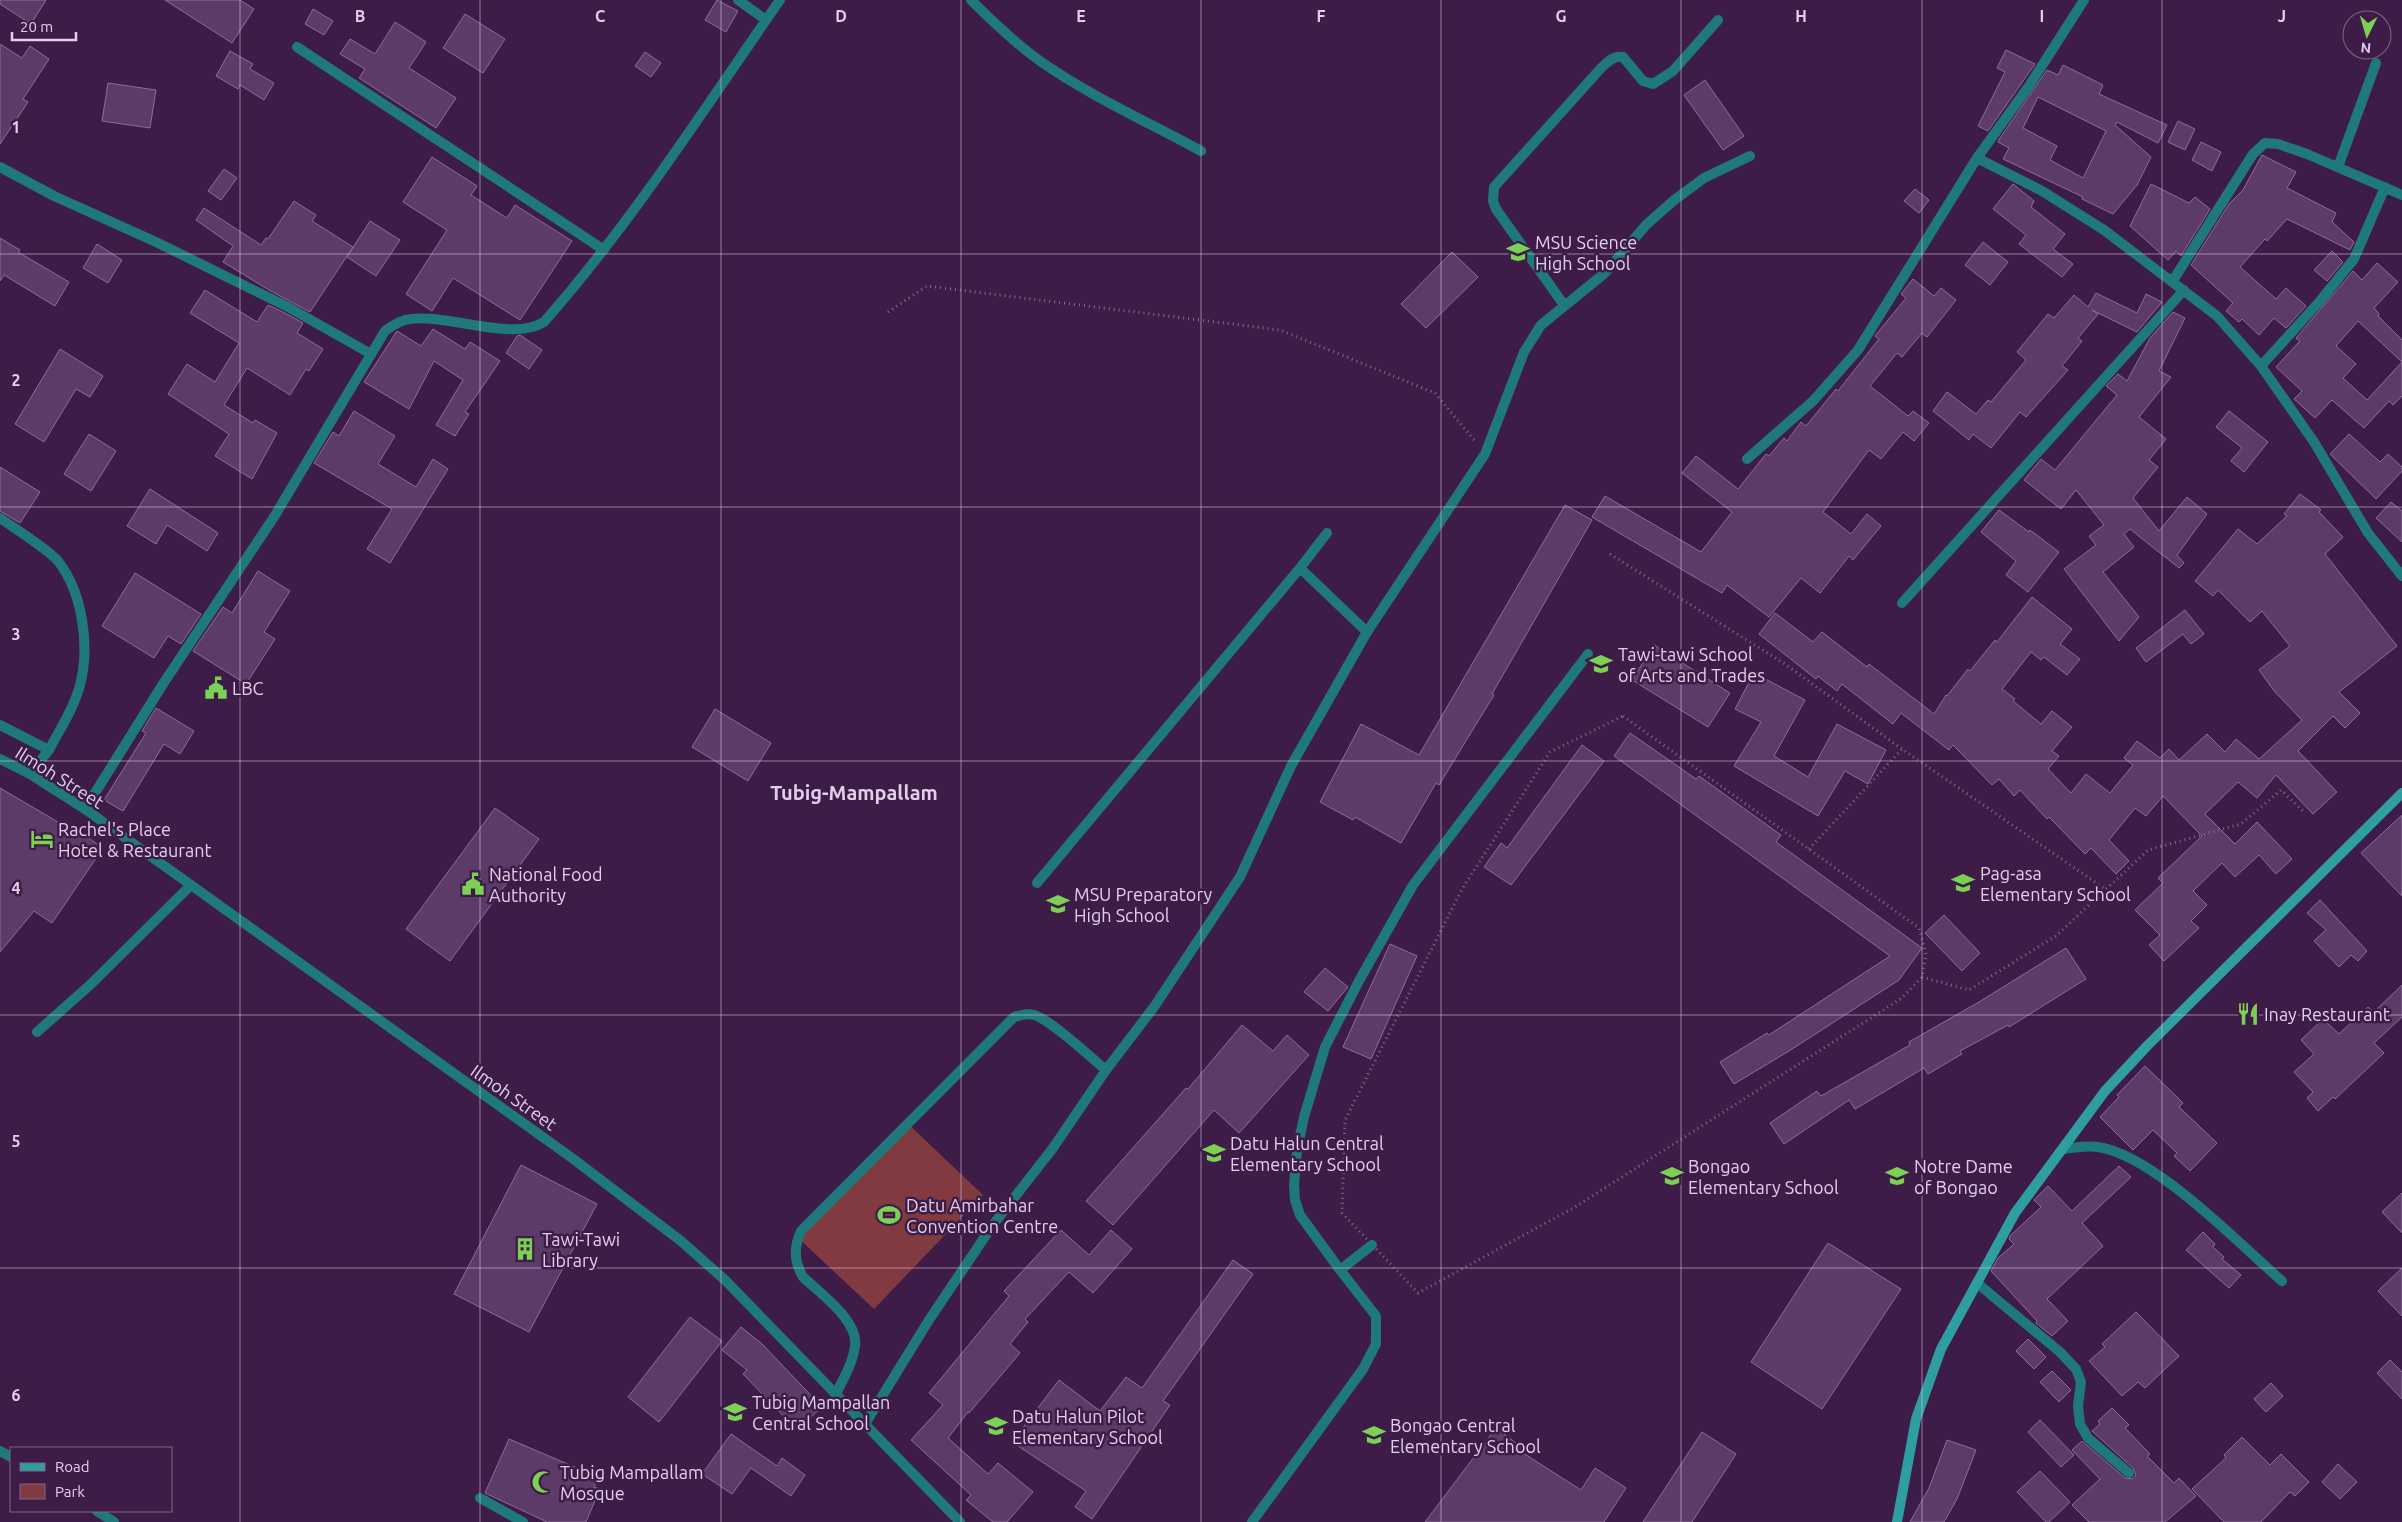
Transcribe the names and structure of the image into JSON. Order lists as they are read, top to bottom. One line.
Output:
{"streets":{"street":["Ilmoh Street"]},"districts":["Tubig-Mampallam"],"places":{"school or university":["MSU Science High School","Tawi-tawi School of Arts and Trades","Pag-asa Elementary School","MSU Preparatory High School","Datu Halun Central Elementary School","Bongao Elementary School","Notre Dame of Bongao","Tubig Mampallan Central School","Datu Halun Pilot Elementary School","Bongao Central Elementary School"],"public building":["LBC","National Food Authority"],"hotel":["Rachel's Place Hotel & Restaurant"],"restaurant":["Inay Restaurant"],"sports":["Datu Amirbahar Convention Centre"],"building":["Tawi-Tawi Library"],"mosque":["Tubig Mampallam Mosque"]},"legend":["Road","Park"],"scale_bar":"20 m","north":"bottom","grid":{"columns":["B","C","D","E","F","G","H","I","J"],"rows":["1","2","3","4","5","6"]}}
